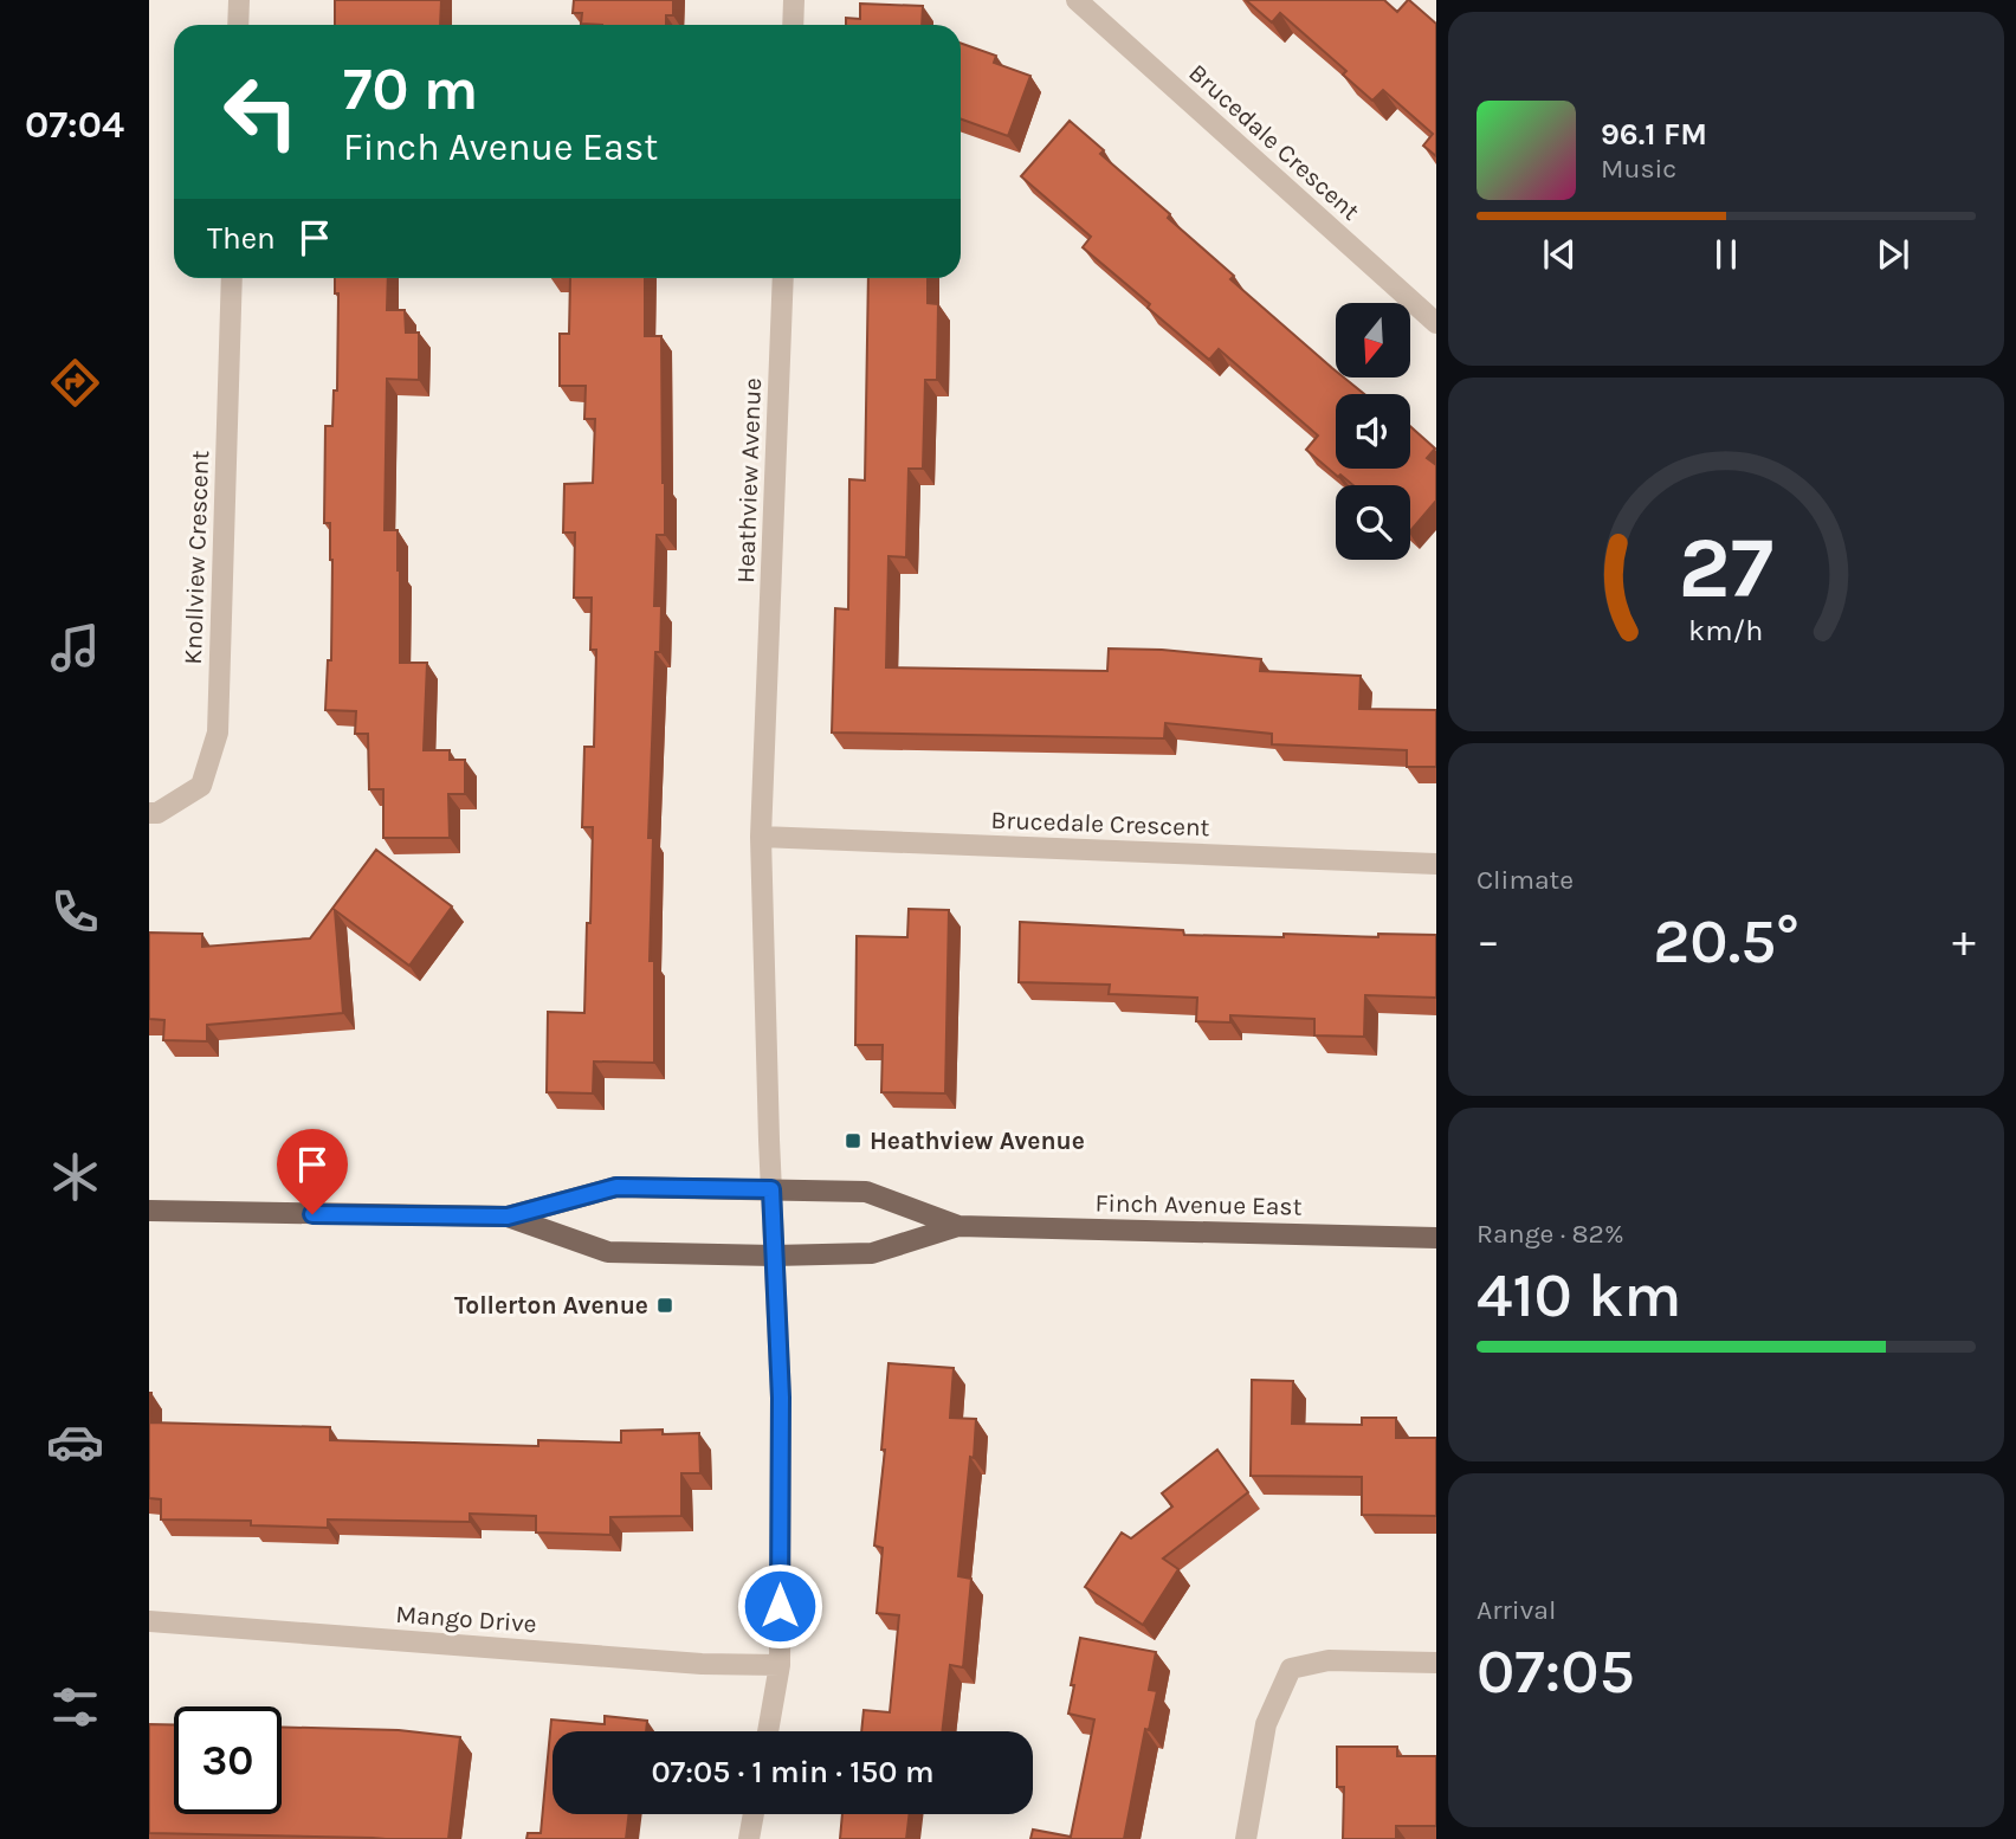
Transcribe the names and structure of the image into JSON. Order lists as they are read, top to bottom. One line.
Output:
{"streets":{"main road":["Finch Avenue East"],"street":["Brucedale Crescent","Heathview Avenue","Knollview Crescent","Mango Drive"]},"crossings":[["Brucedale Crescent","Heathview Avenue"],["Heathview Avenue","Finch Avenue East"]],"places":{"transit":["Heathview Avenue","Tollerton Avenue"]},"north":"bottom","page":{"tabs":"07:04","turn":["70 m","Finch Avenue East"],"song":["96.1 FM","Music"],"then":"Then","tile":["Climate",["Range · 82%","410 km"],["Arrival","07:05"]],"heat":["−","20.5°","+"],"limit":"30","trip":"07:05 · 1 min · 150 m","gauge":["27","km/h"]}}
